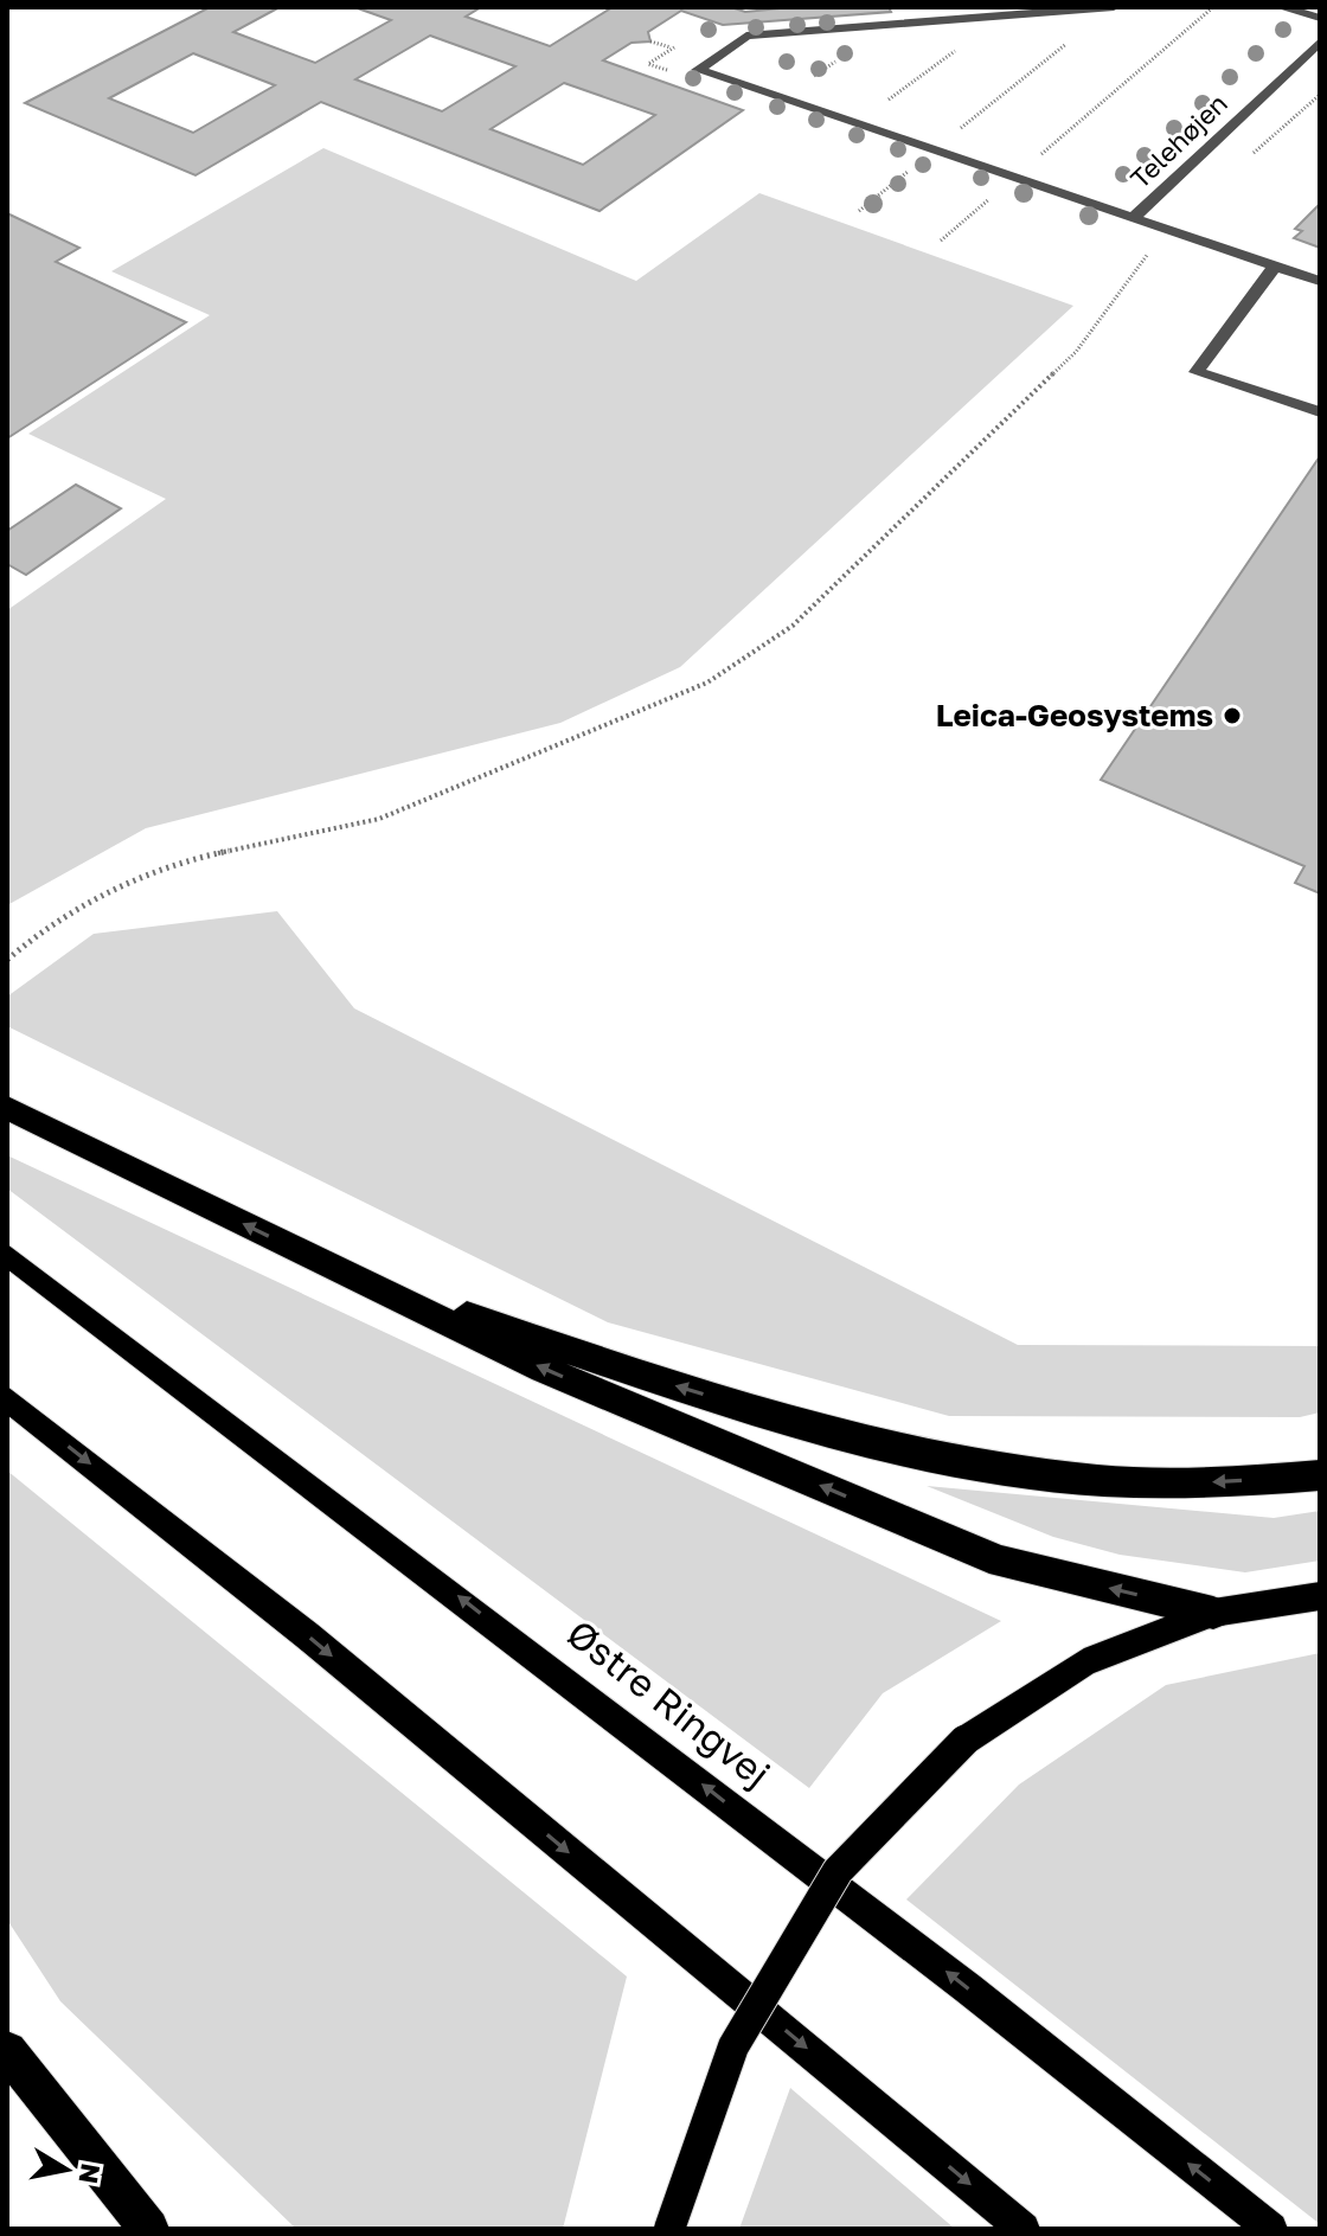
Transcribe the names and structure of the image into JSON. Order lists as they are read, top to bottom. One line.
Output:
{"streets":{"main road":["Østre Ringvej"],"street":["Telehøjen"]},"places":["Leica-Geosystems"],"north":"right"}
